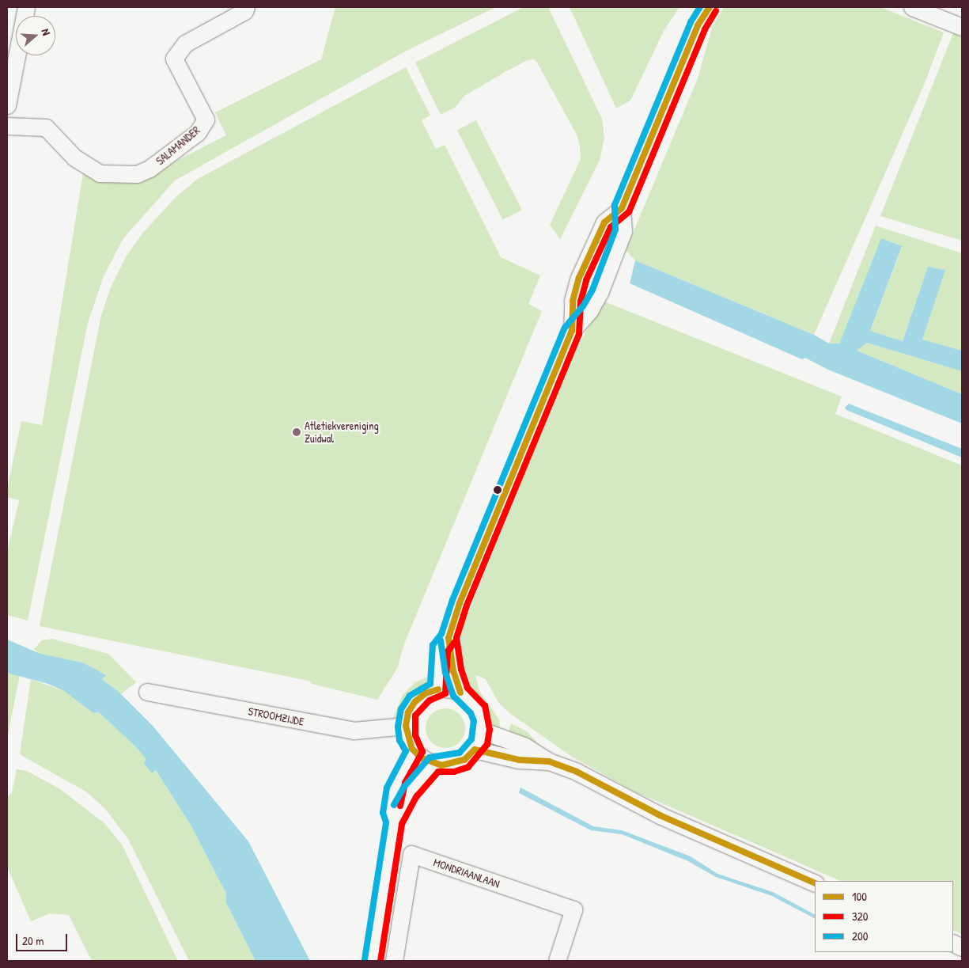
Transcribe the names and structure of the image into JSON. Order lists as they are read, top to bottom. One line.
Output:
{"streets":{"street":["SALAMANDER","STROOMZIJDE","MONDRIAANLAAN"]},"places":["Atletiekvereniging Zuidwal"],"lines":["transit line 100","transit line 200","transit line 320"],"legend":["100","320","200"],"scale_bar":"20 m","north":"right"}
